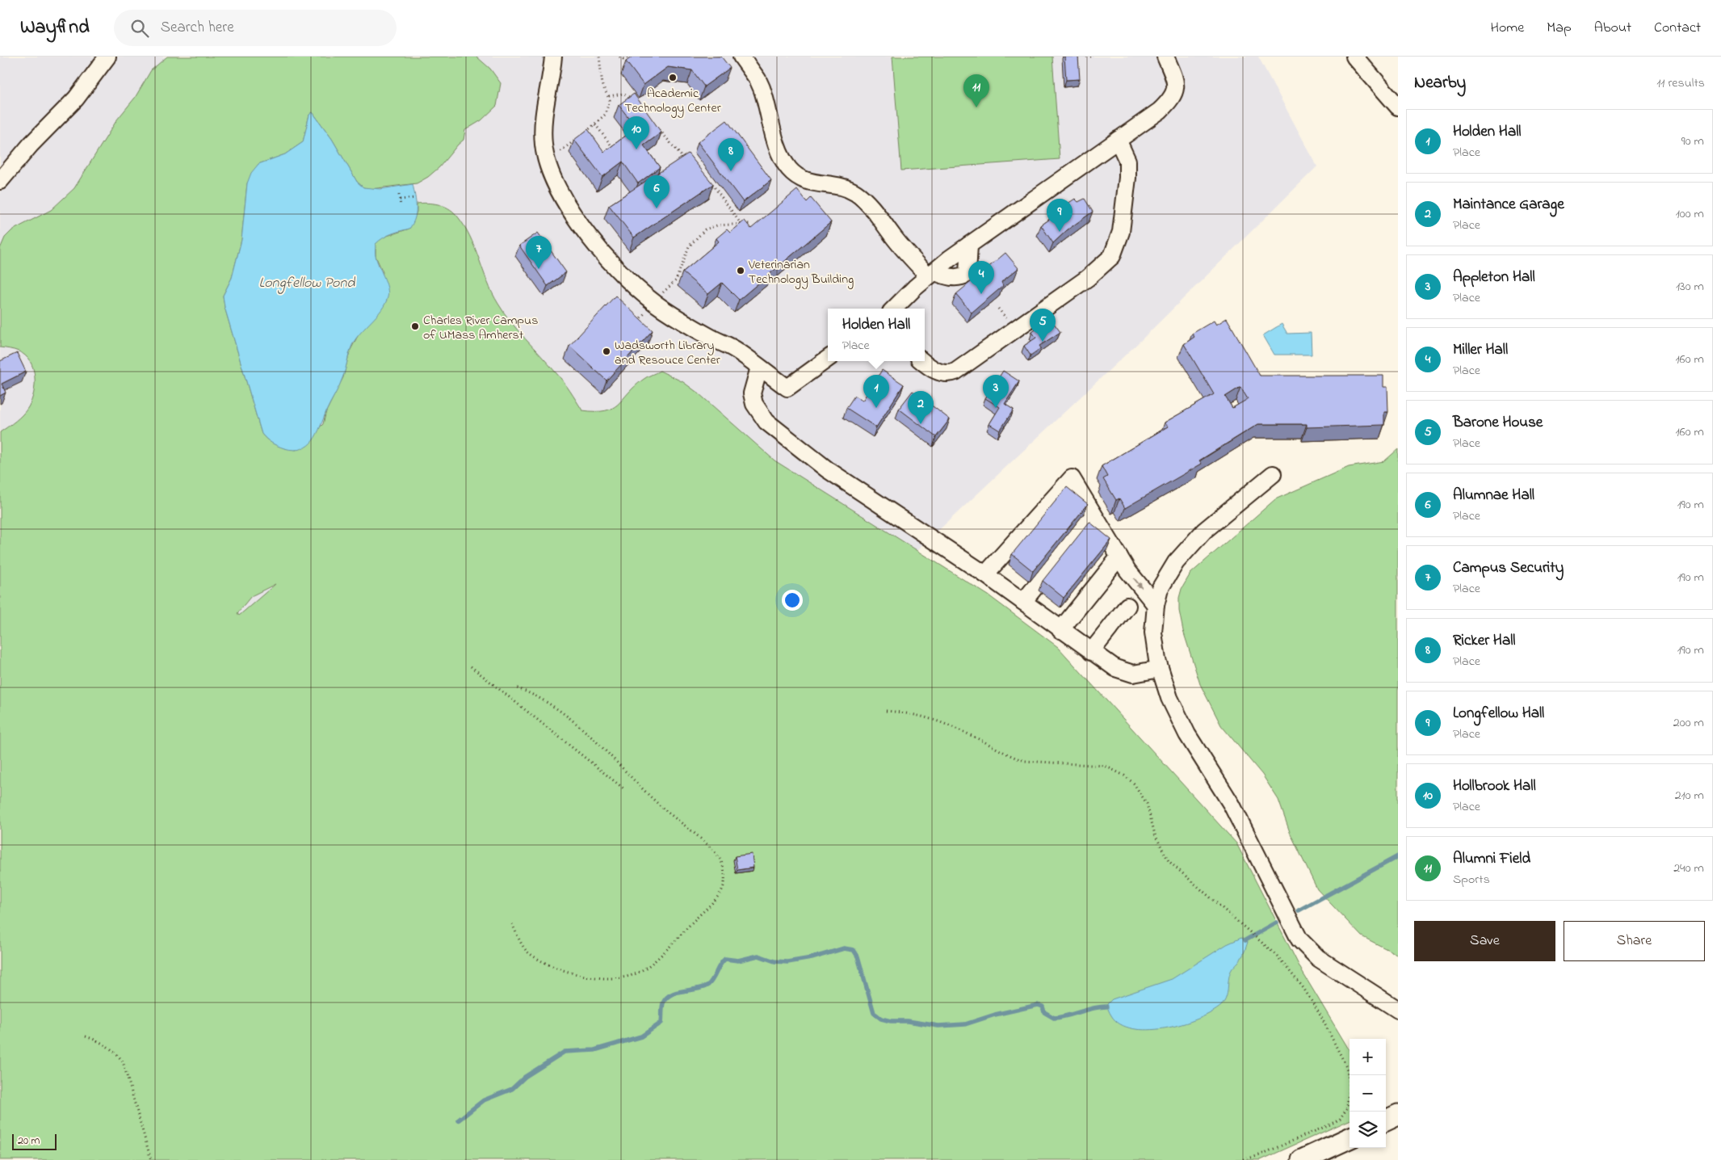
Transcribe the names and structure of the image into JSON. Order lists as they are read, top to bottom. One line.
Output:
{"water":["Longfellow Pond"],"places":["Academic Technology Center","Veterinarian Technology Building","Charles River Campus of UMass Amherst","Wadsworth Library and Resouce Center"],"scale_bar":"20 m","page":{"header":"Wayfind","search":"Search here","nav":["Home","Map","About","Contact"],"heading":["Nearby","11 results"],"pins":["11","10","8","6","9","7","4","5","1","3","2"],"list":[{"mark":"1","name":"Holden Hall","note":"Place","value":"90 m"},{"mark":"2","name":"Maintance Garage","note":"Place","value":"100 m"},{"mark":"3","name":"Appleton Hall","note":"Place","value":"130 m"},{"mark":"4","name":"Miller Hall","note":"Place","value":"160 m"},{"mark":"5","name":"Barone House","note":"Place","value":"160 m"},{"mark":"6","name":"Alumnae Hall","note":"Place","value":"190 m"},{"mark":"7","name":"Campus Security","note":"Place","value":"190 m"},{"mark":"8","name":"Ricker Hall","note":"Place","value":"190 m"},{"mark":"9","name":"Longfellow Hall","note":"Place","value":"200 m"},{"mark":"10","name":"Hollbrook Hall","note":"Place","value":"210 m"},{"mark":"11","name":"Alumni Field","note":"Sports","value":"240 m"}],"popup":["Holden Hall","Place"],"buttons":["Save","Share"],"map_buttons":["+","−"],"scale":"20 m"}}
